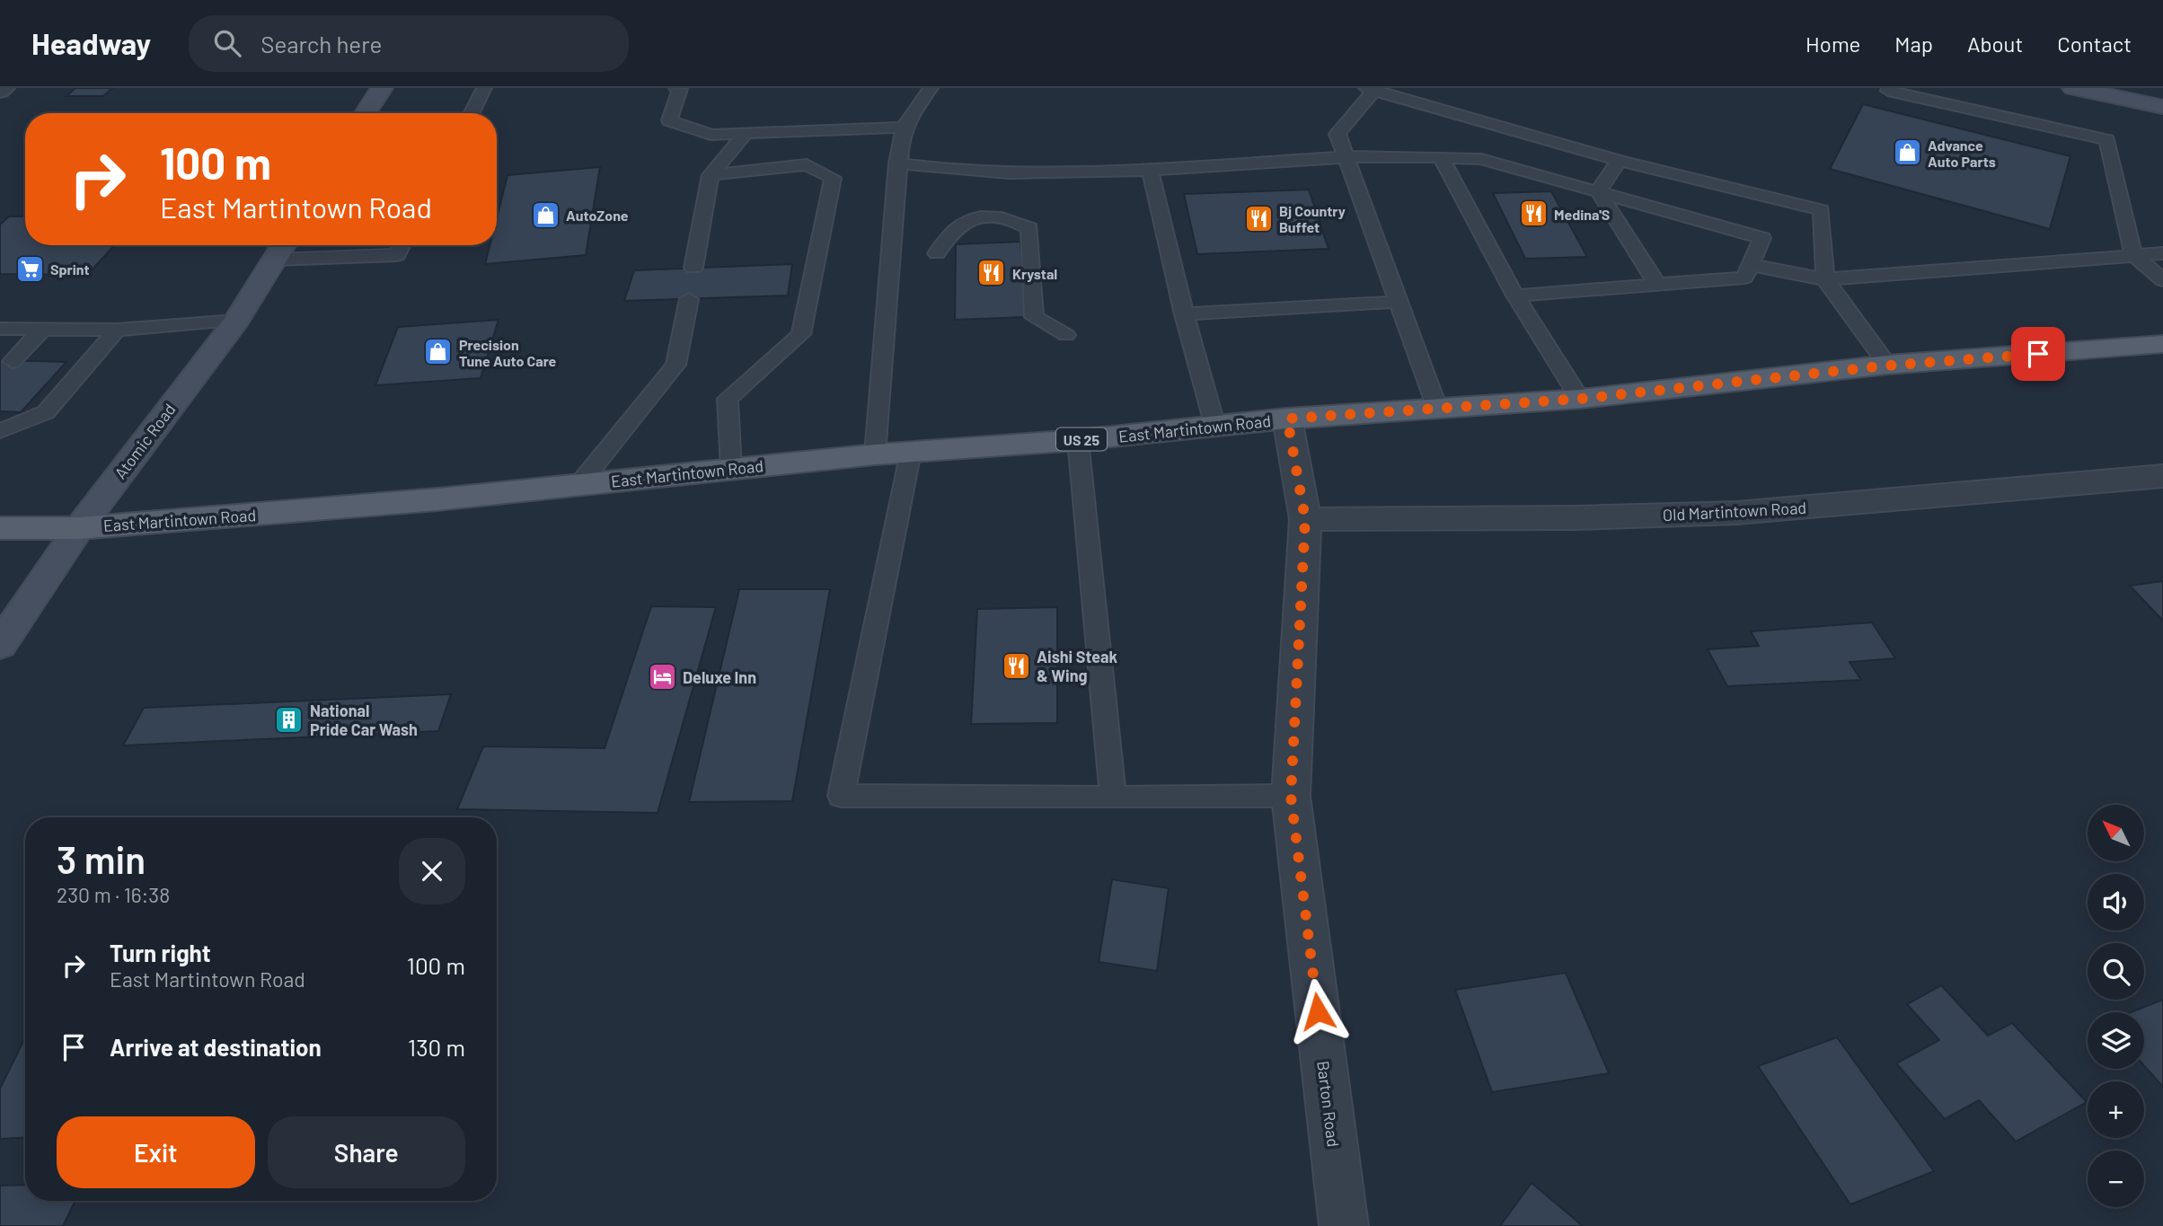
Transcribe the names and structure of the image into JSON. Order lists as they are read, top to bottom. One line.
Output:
{"streets":{"main road":["East Martintown Road","US 25","Atomic Road"],"street":["Old Martintown Road","Barton Road"]},"crossings":[["East Martintown Road","Atomic Road"],["East Martintown Road","Barton Road"],["Old Martintown Road","Barton Road"]],"places":{"shop":["Advance Auto Parts","AutoZone","Precision Tune Auto Care"],"restaurant":["Medina'S","Bj Country Buffet","Krystal","Aishi Steak & Wing"],"supermarket":["Sprint"],"hotel":["Deluxe Inn"],"building":["National Pride Car Wash"]},"north":"top left","page":{"header":"Headway","search":"Search here","nav":["Home","Map","About","Contact"],"turn":["100 m","East Martintown Road"],"map_buttons":["+","−"],"heading":["3 min","230 m · 16:38"],"list":[{"name":"Turn right","note":"East Martintown Road","value":"100 m"},{"name":"Arrive at destination","value":"130 m"}],"buttons":["Exit","Share"]}}
